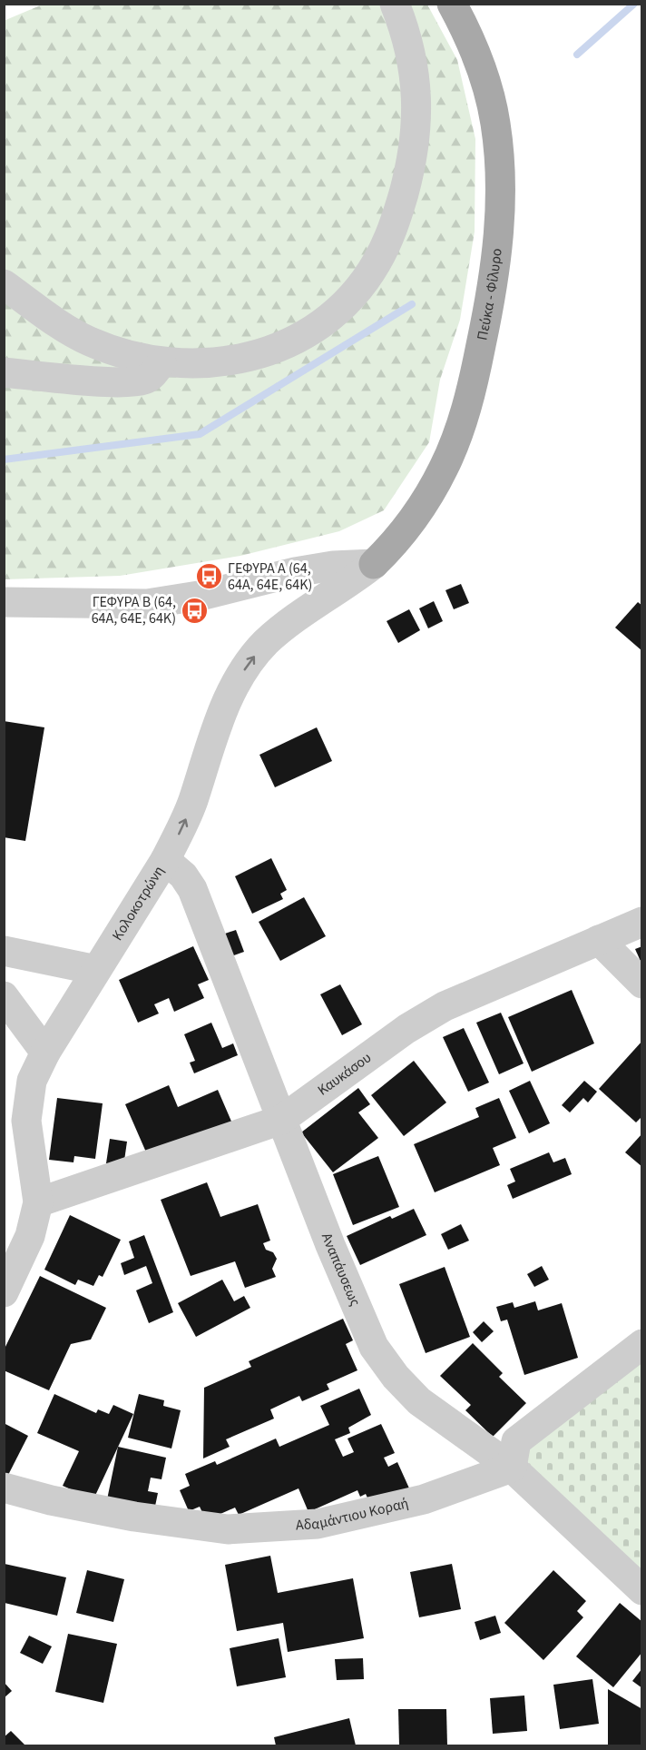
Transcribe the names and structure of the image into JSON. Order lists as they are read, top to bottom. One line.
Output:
{"streets":{"main road":["Πεύκα - Φίλυρο"],"street":["Κολοκοτρώνη","Καυκάσου","Αναπάυσεως","Αδαμάντιου Κοραή"]},"crossings":[["Πεύκα - Φίλυρο","Κολοκοτρώνη"],["Κολοκοτρώνη","Καυκάσου"],["Κολοκοτρώνη","Αναπάυσεως"],["Καυκάσου","Αναπάυσεως"],["Αναπάυσεως","Αδαμάντιου Κοραή"]],"one_way":["Κολοκοτρώνη"],"places":{"bus stop":["ΓΕΦΥΡΑ A (64, 64Α, 64Ε, 64Κ)","ΓΕΦΥΡΑ B (64, 64Α, 64Ε, 64Κ)"]}}
